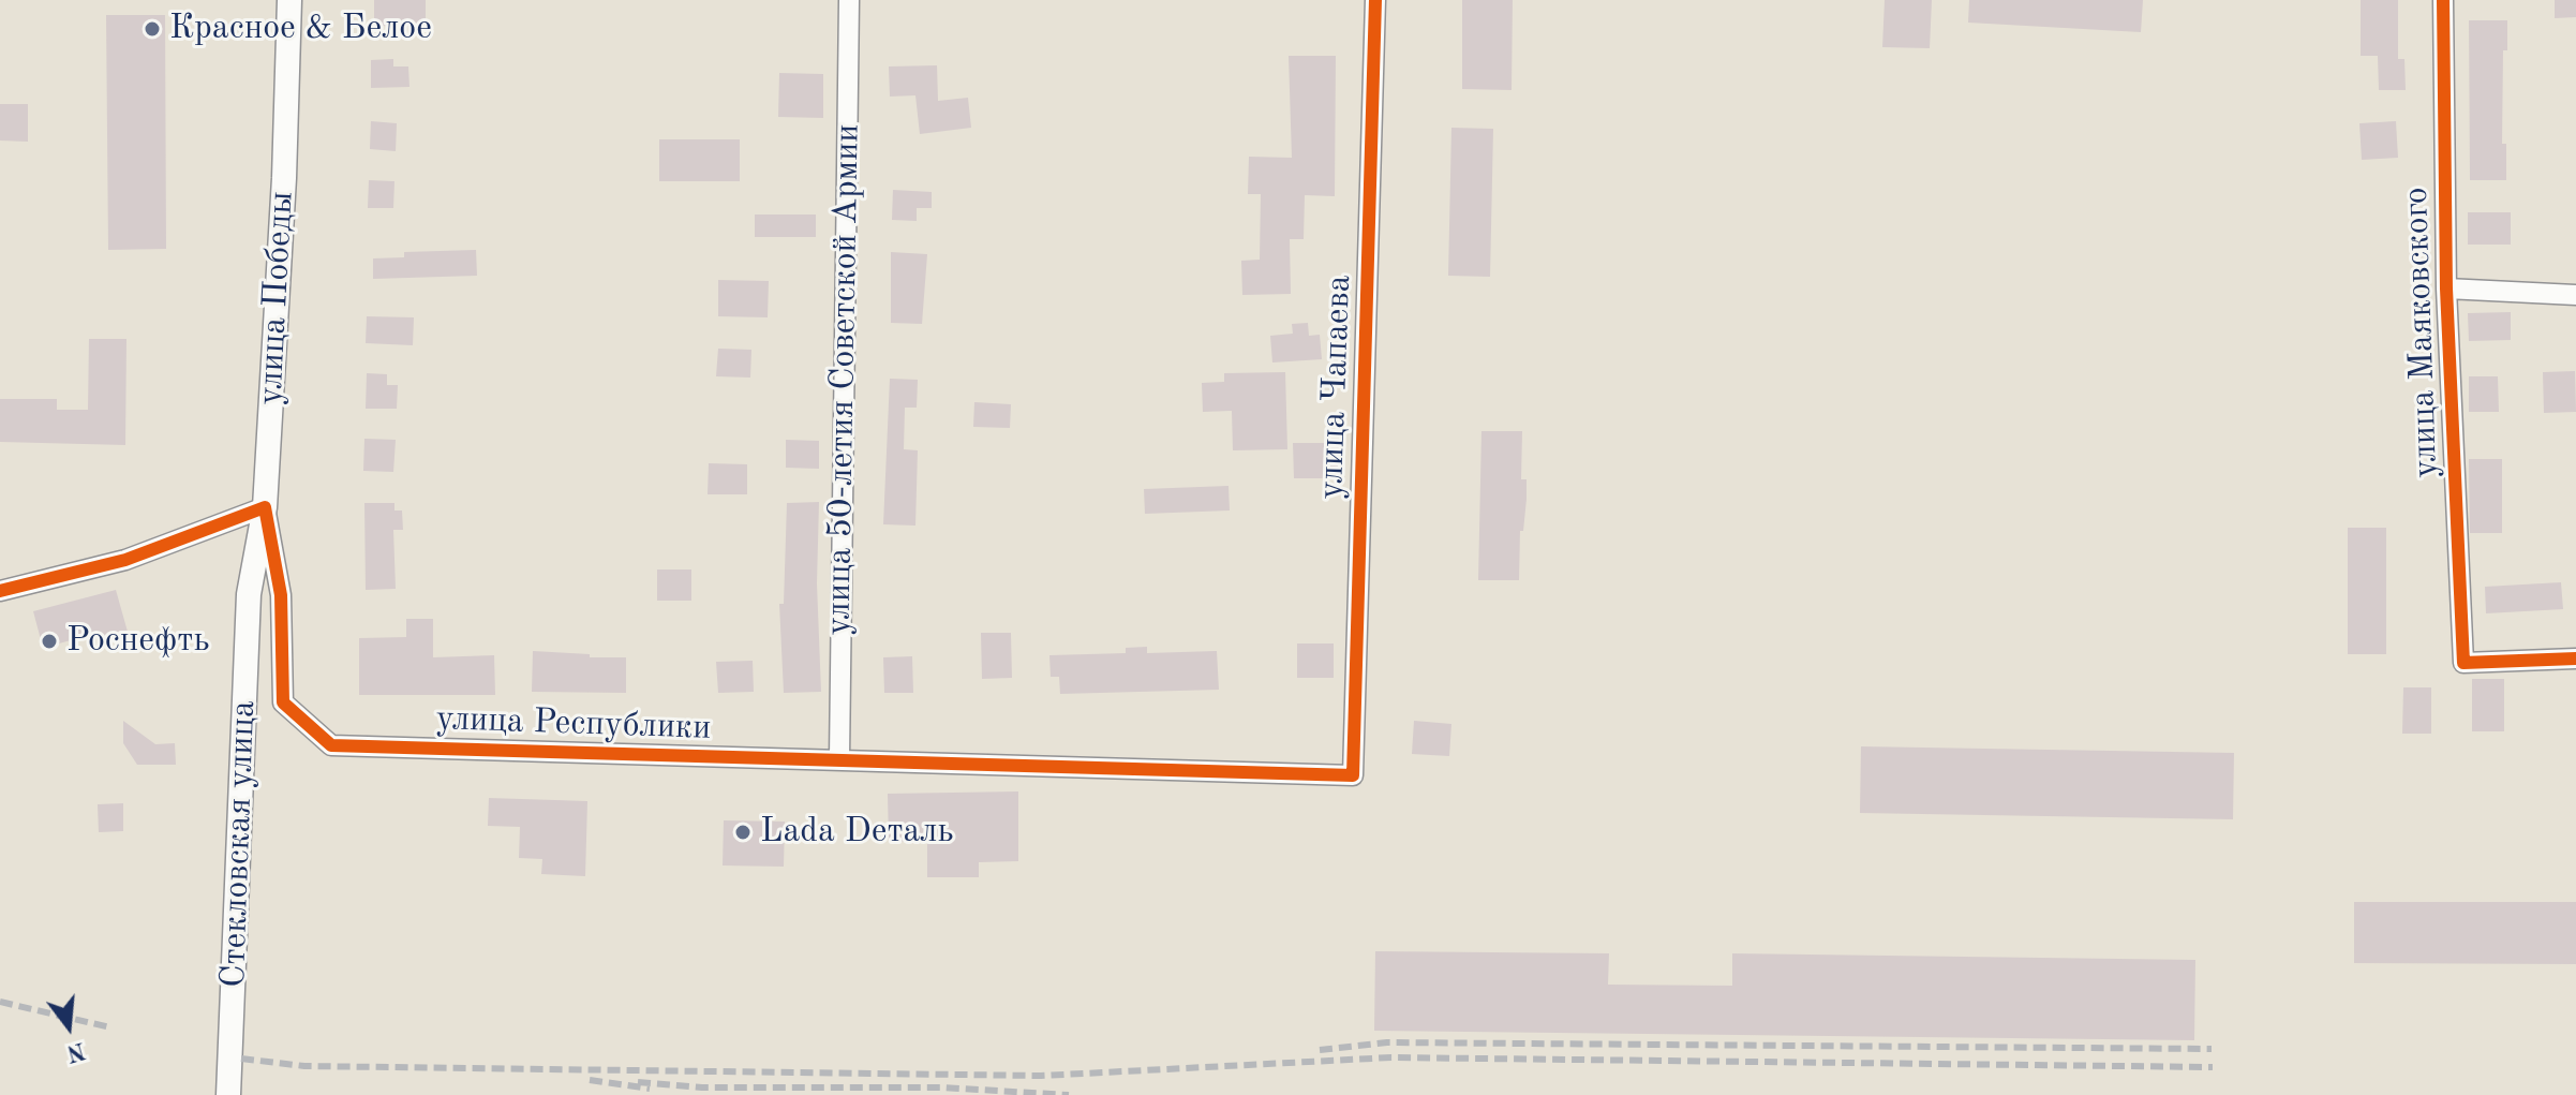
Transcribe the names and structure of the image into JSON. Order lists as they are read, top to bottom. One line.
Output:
{"streets":{"street":["улица Победы","улица Маяковского","улица 50-летия Советской Армии","улица Чапаева","улица Республики","Стекловская улица"]},"crossings":[["улица Победы","улица Республики"],["улица Победы","Стекловская улица"],["улица 50-летия Советской Армии","улица Республики"],["улица Чапаева","улица Республики"]],"places":["Красное & Белое","Роснефть","Lada Dеталь"],"north":"bottom"}
